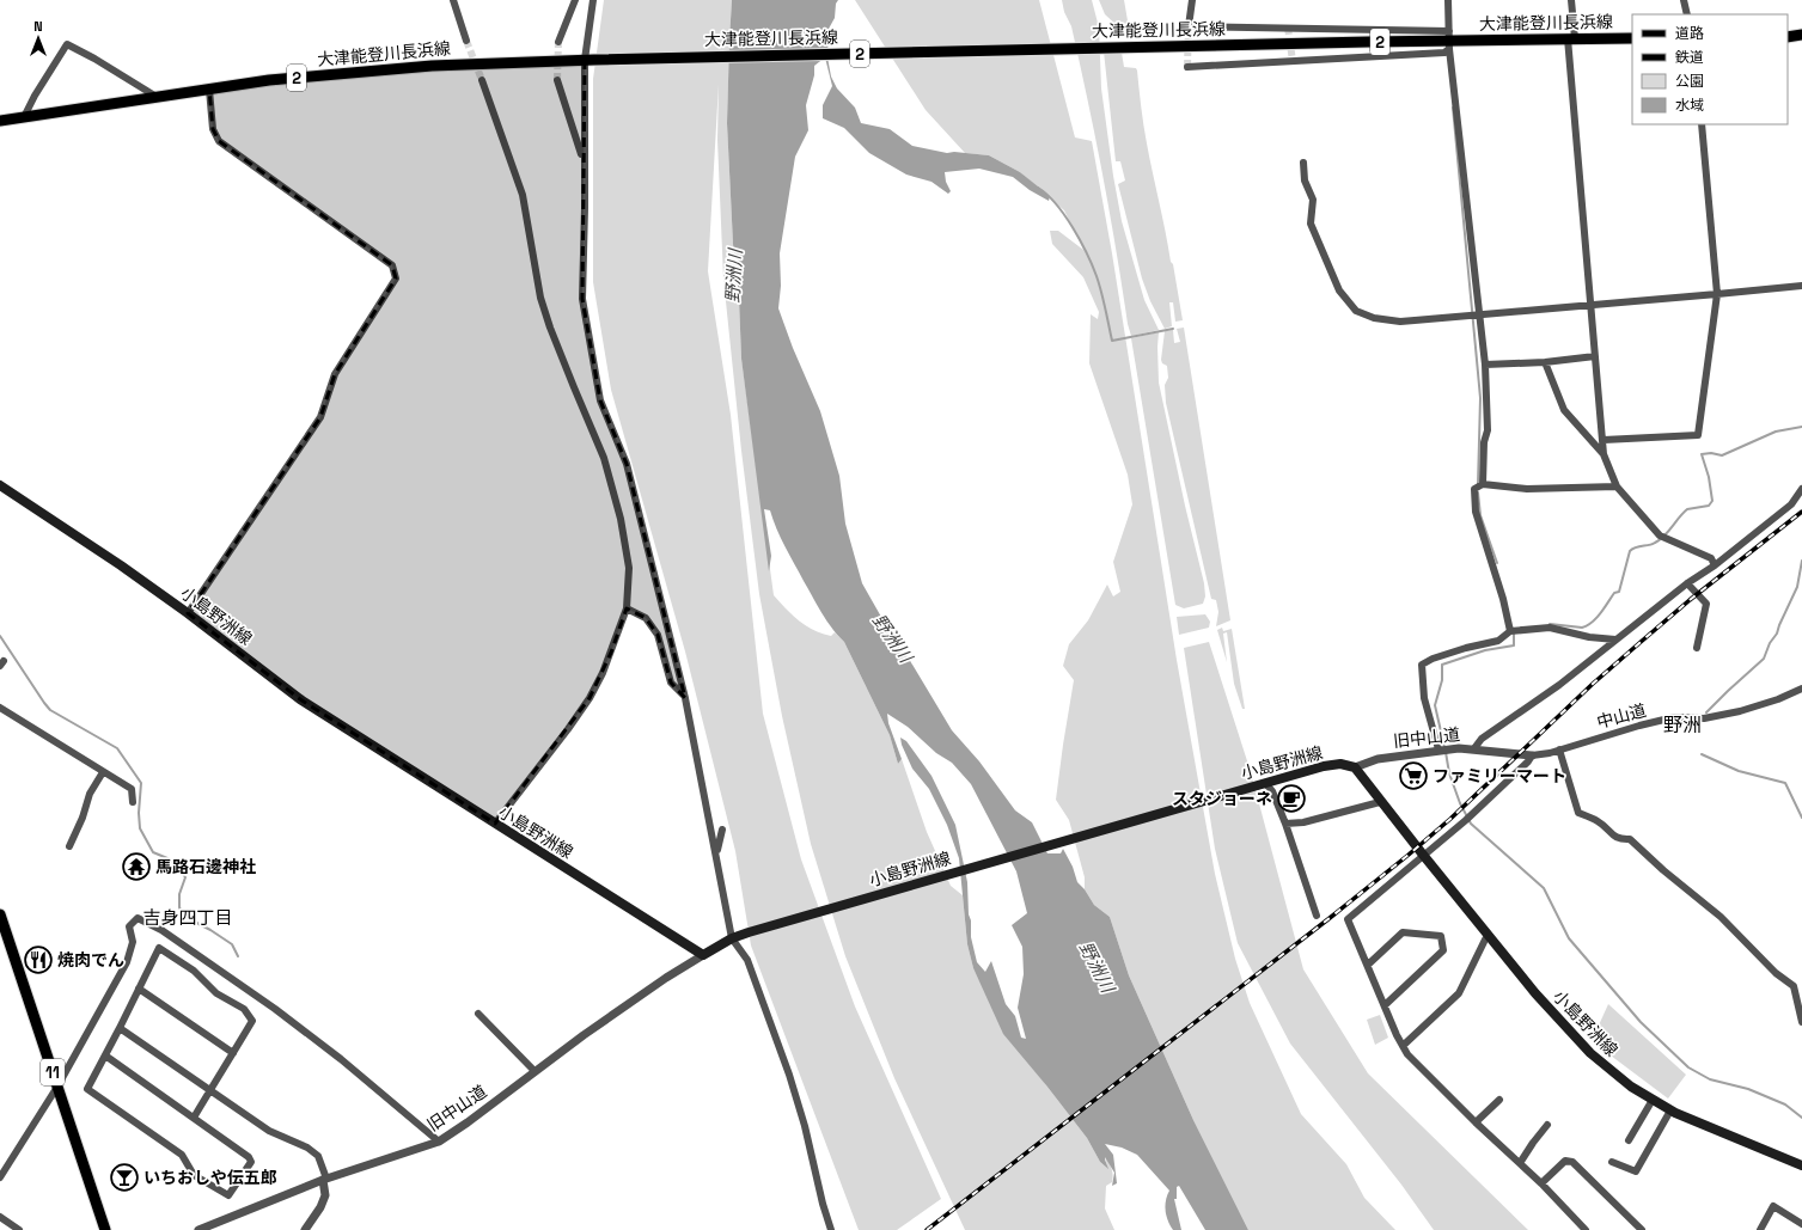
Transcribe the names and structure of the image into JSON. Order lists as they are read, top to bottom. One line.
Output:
{"streets":{"main road":["大津能登川長浜線","2","小島野洲線","11"],"street":["中山道","旧中山道"]},"crossings":[["小島野洲線","旧中山道"],["中山道","旧中山道"]],"districts":["野洲","吉身四丁目"],"water":["野洲川"],"places":{"supermarket":["ファミリーマート"],"cafe":["スタジョーネ"],"temple":["馬路石邊神社"],"restaurant":["焼肉でん"],"bar":["いちおしや伝五郎"]},"legend":["道路","鉄道","公園","水域"],"north":"top"}
